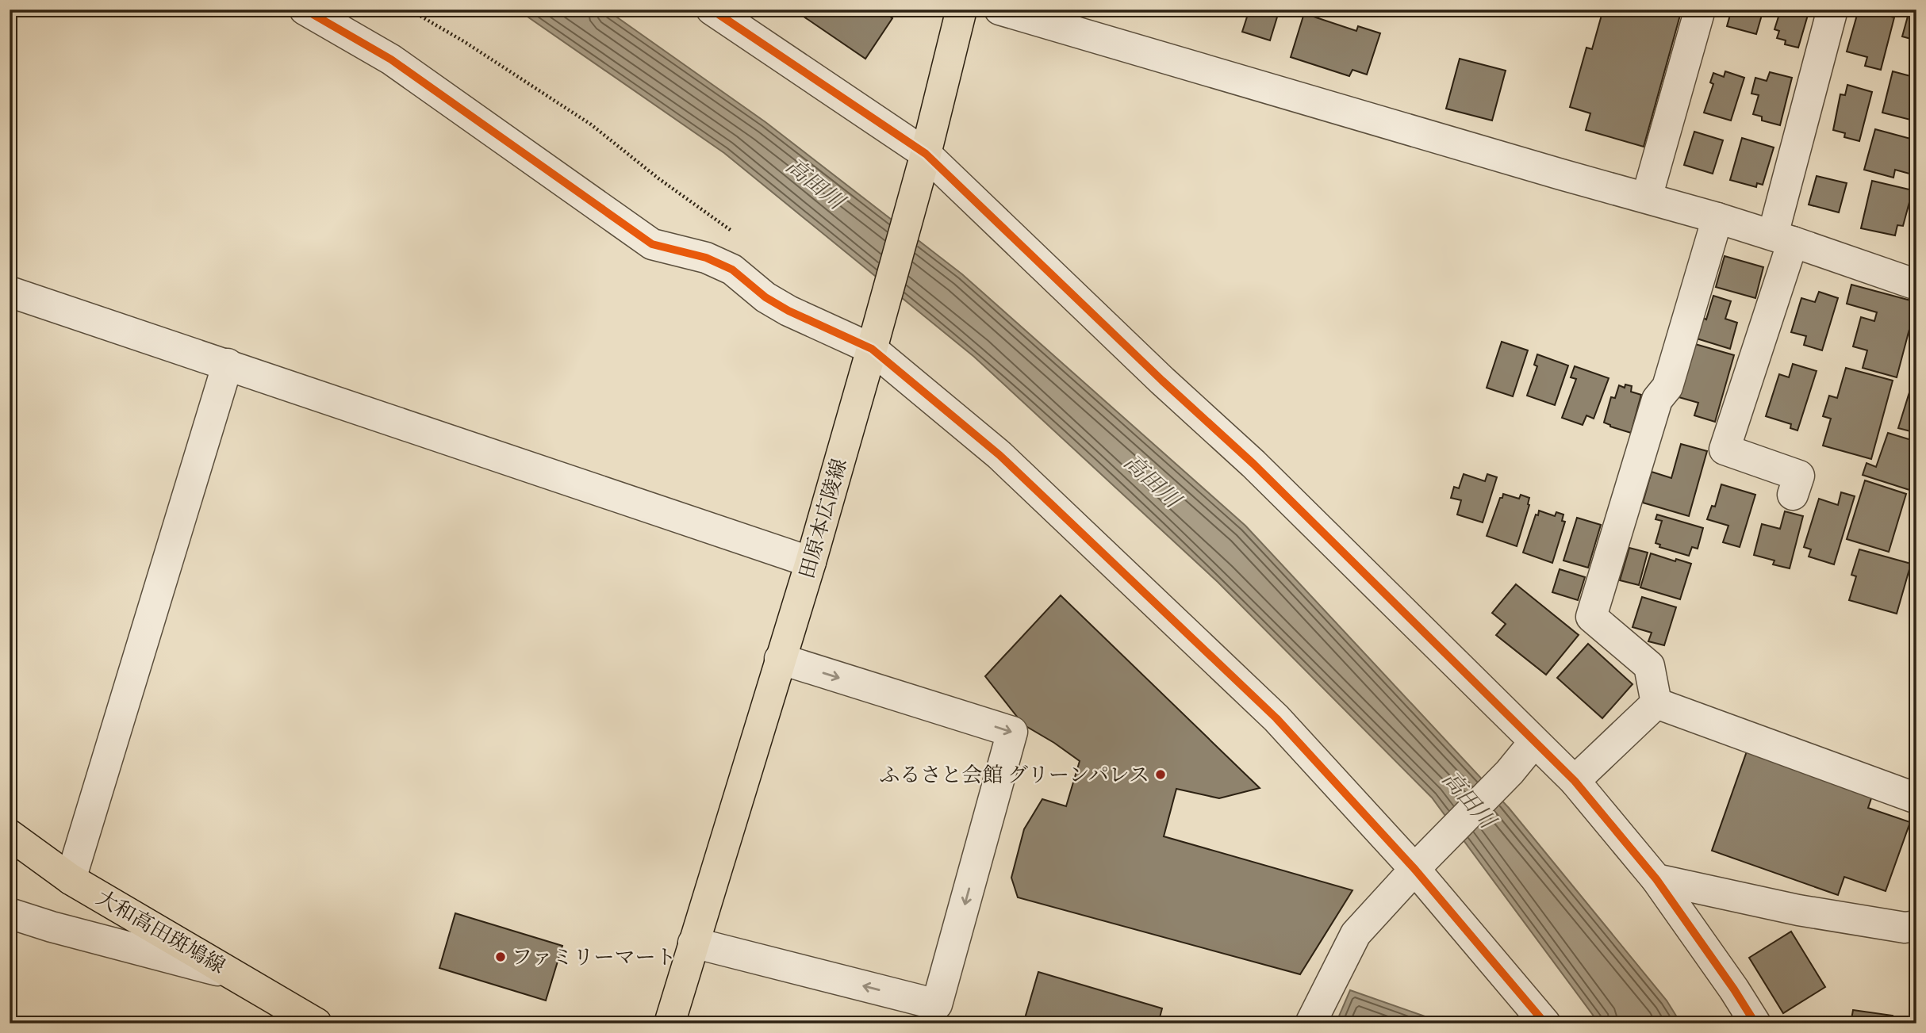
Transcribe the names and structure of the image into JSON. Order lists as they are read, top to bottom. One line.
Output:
{"streets":{"main road":["田原本広陵線","大和高田斑鳩線"]},"water":["高田川"],"places":["ふるさと会館 グリーンパレス","ファミリーマート"]}
